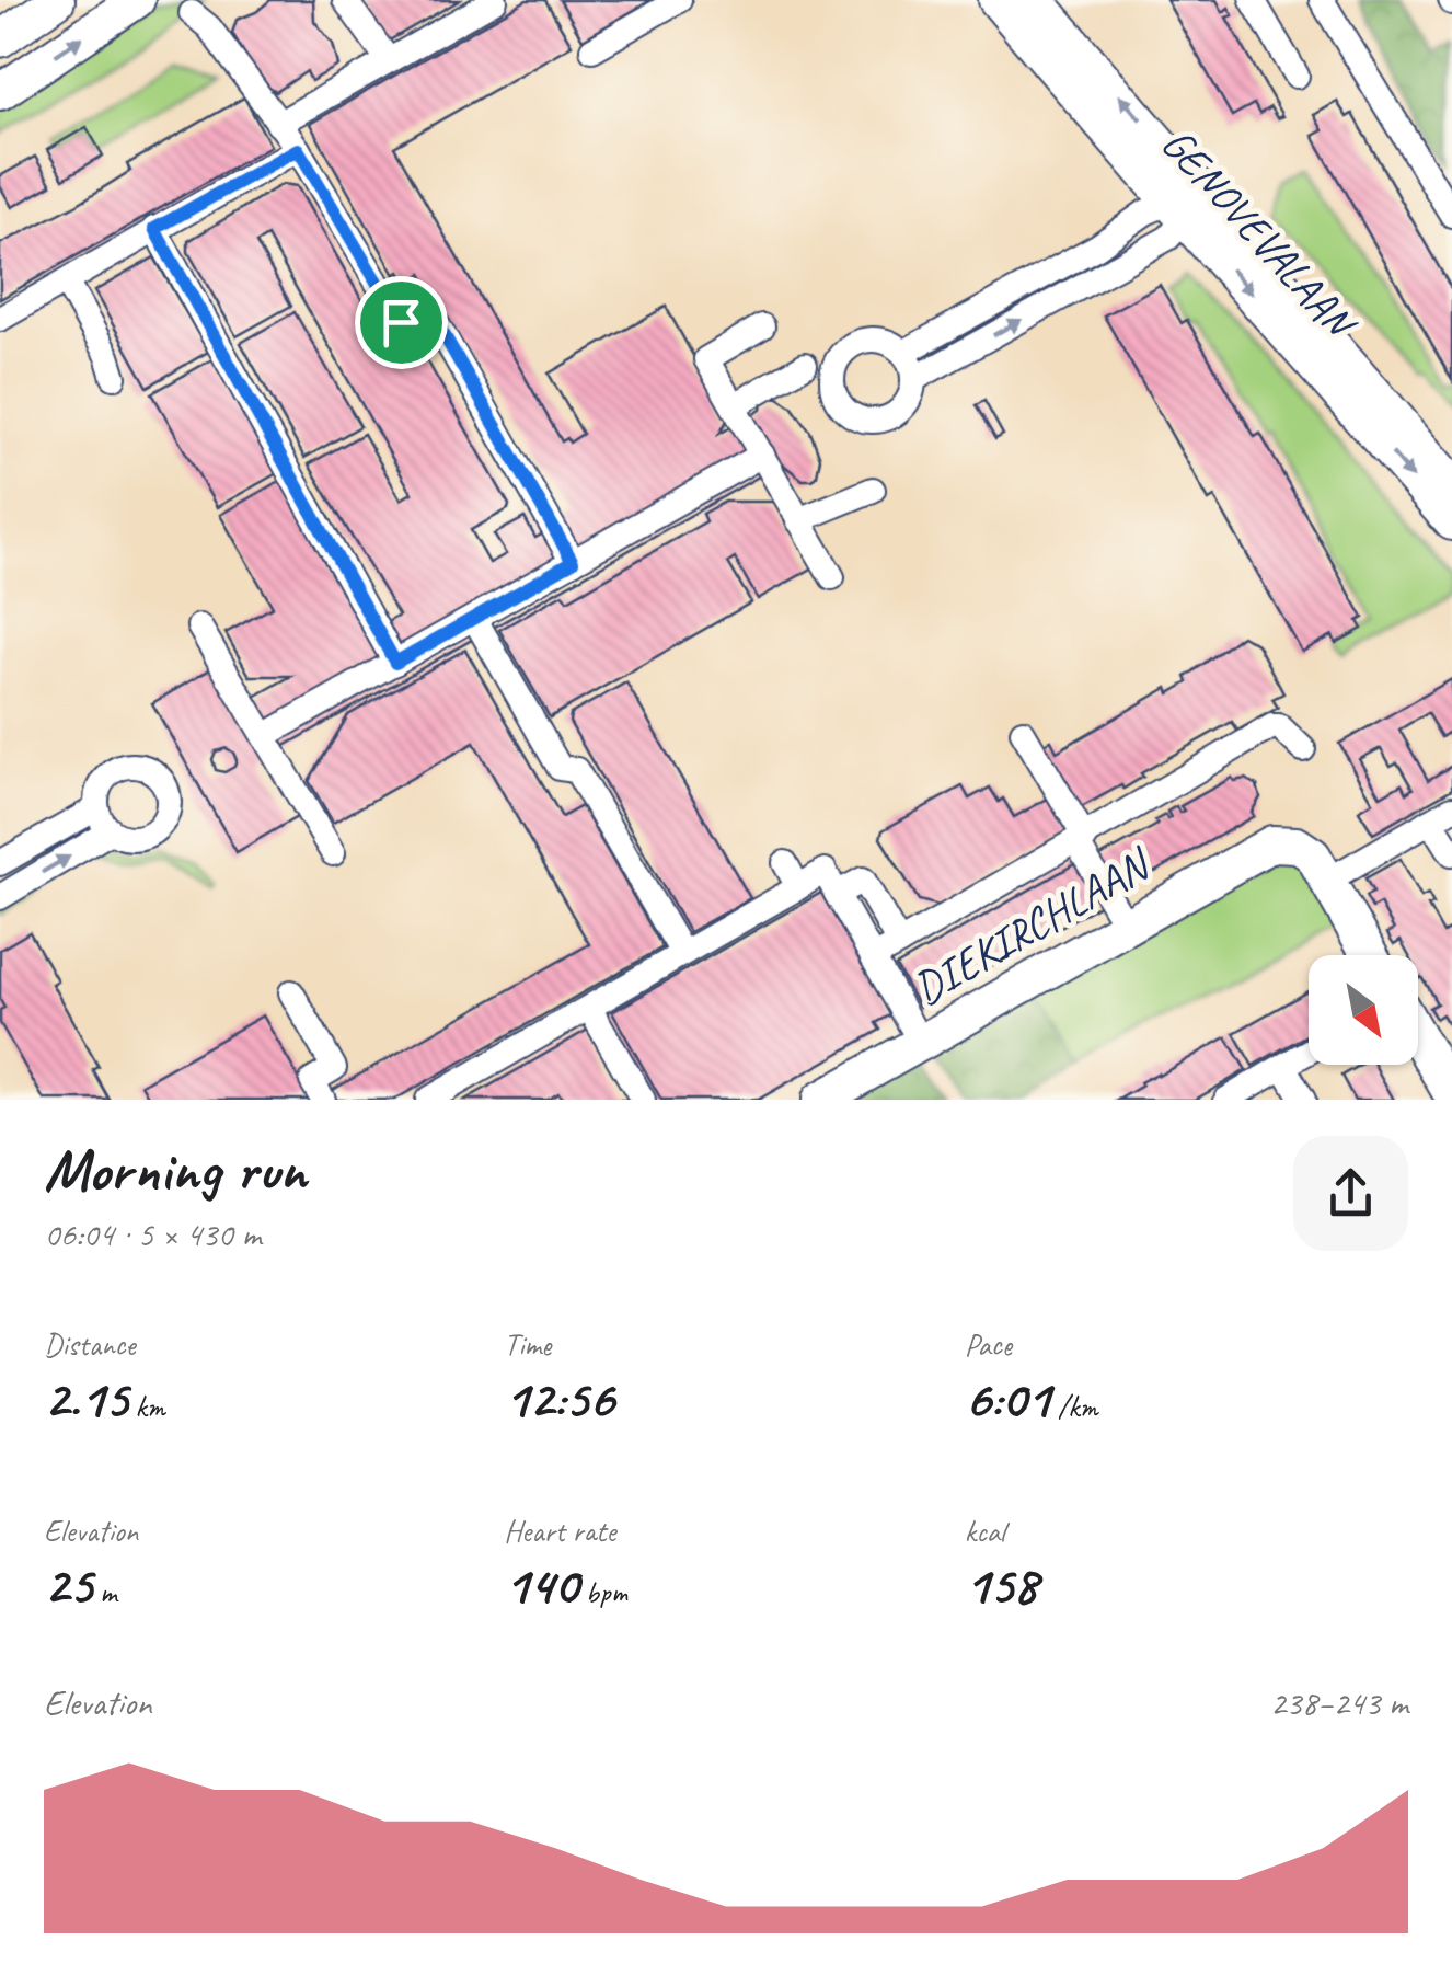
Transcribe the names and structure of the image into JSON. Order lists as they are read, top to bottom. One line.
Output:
{"streets":{"main road":["GENOVEVALAAN","DIEKIRCHLAAN"]},"north":"bottom right","page":{"heading":["Morning run","06:04 · 5 × 430 m"],"stats":[["Distance","2.15 km"],["Time","12:56"],["Pace","6:01 /km"],["Elevation","25 m"],["Heart rate","140 bpm"],["kcal","158"]],"chart":["Elevation","238–243 m"]}}
